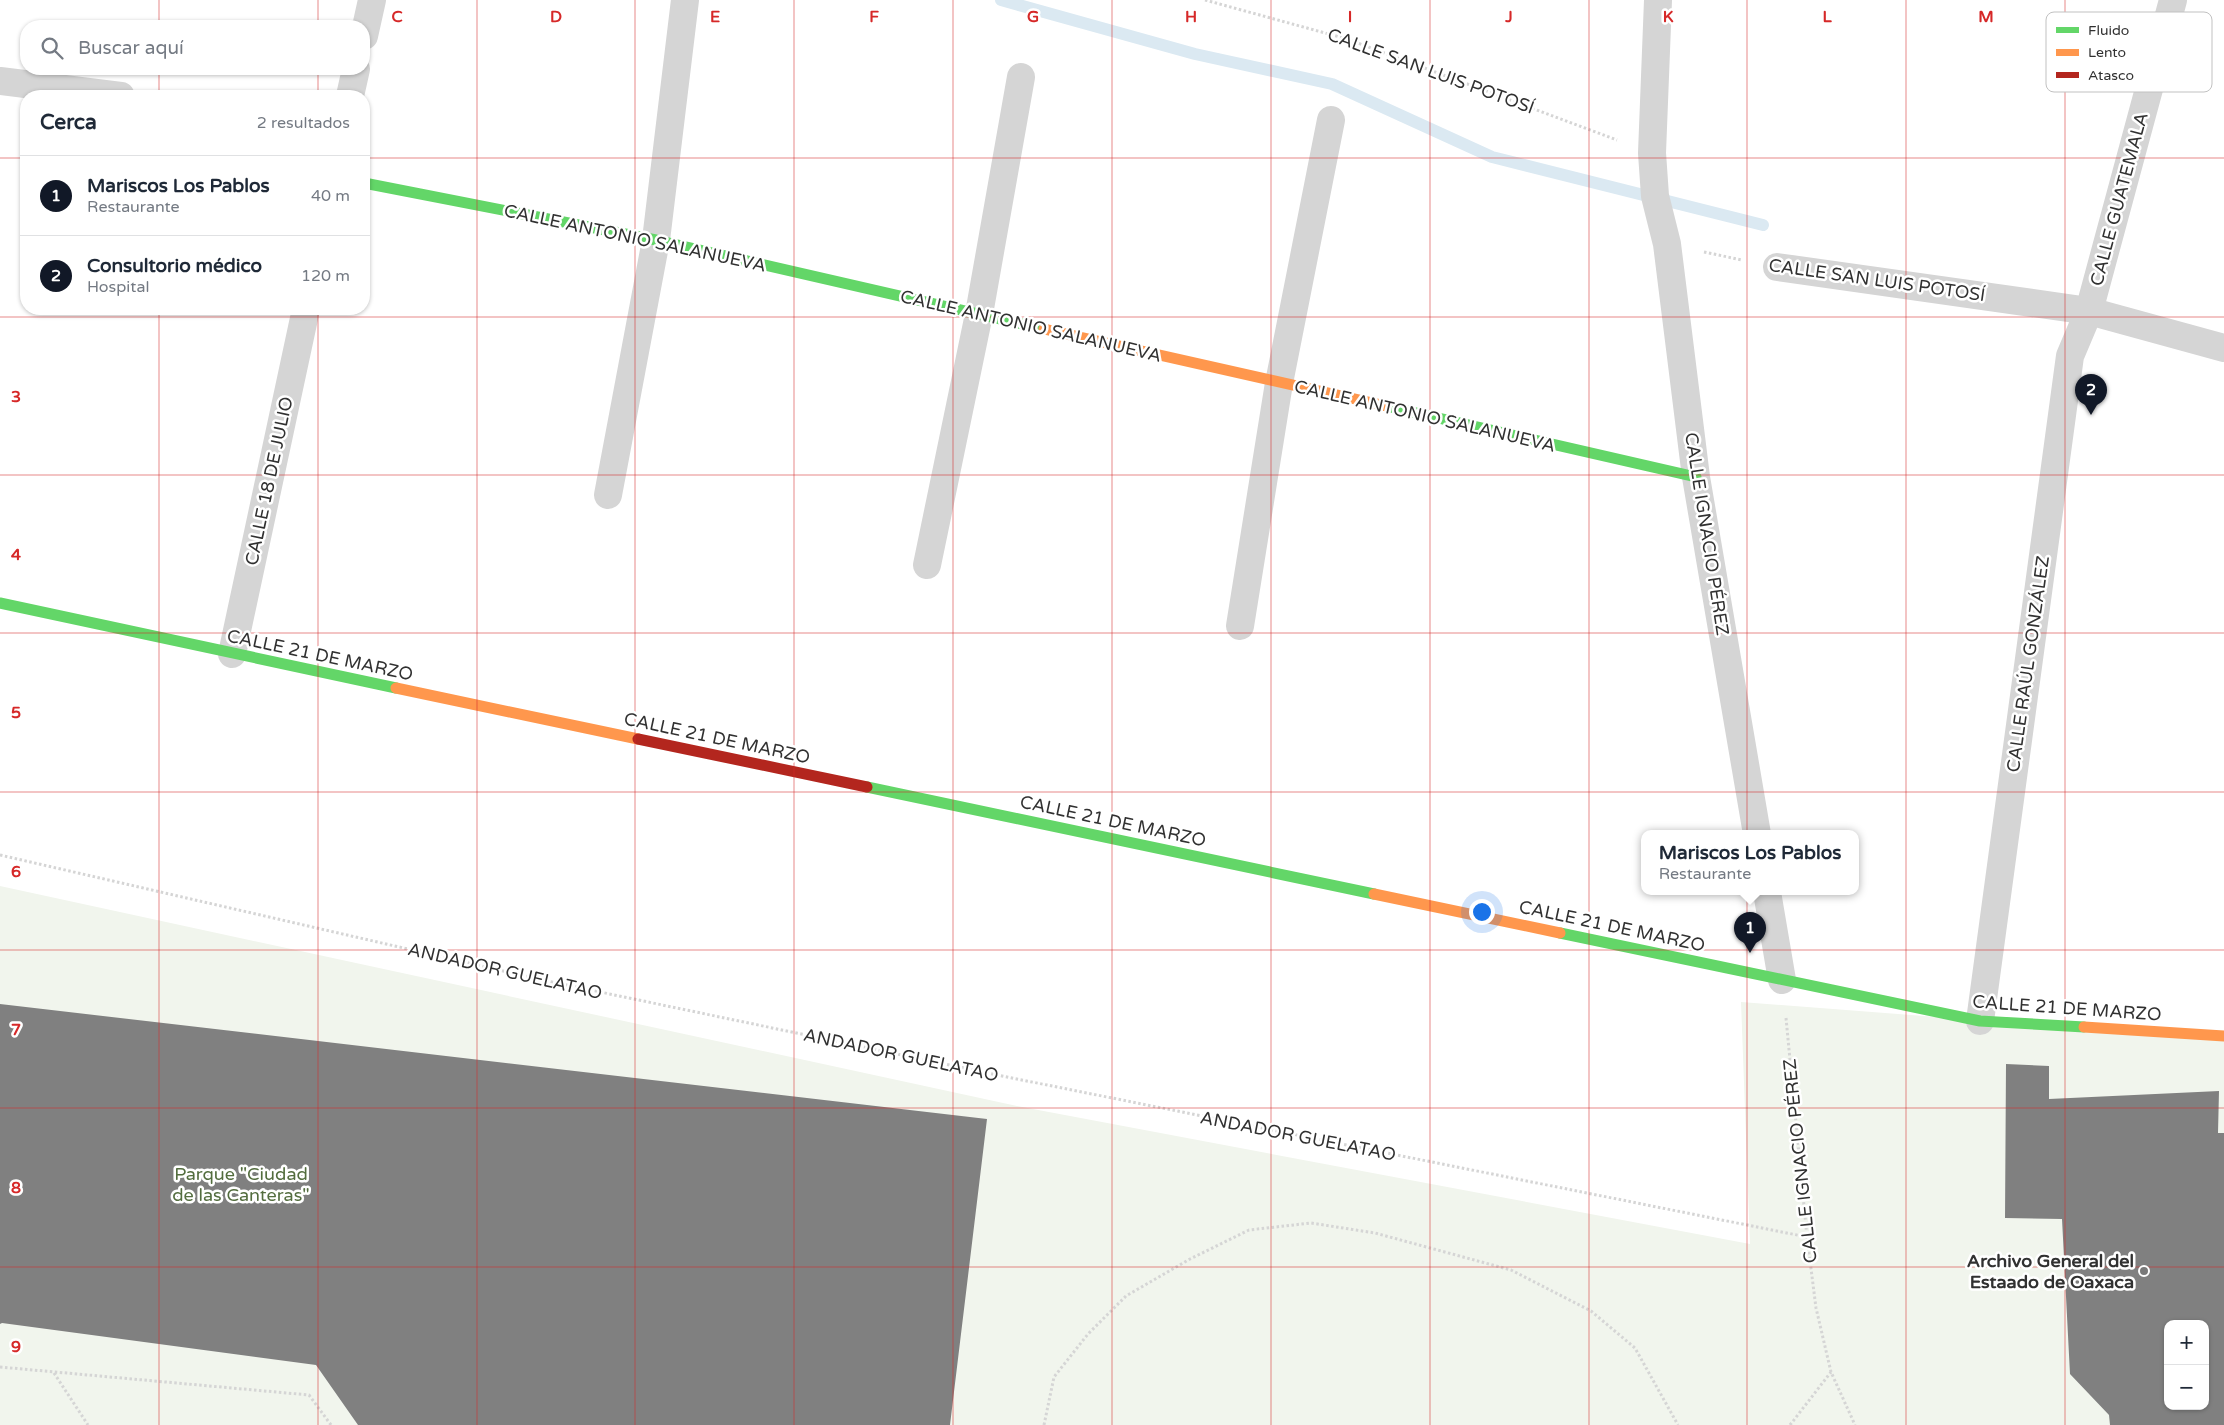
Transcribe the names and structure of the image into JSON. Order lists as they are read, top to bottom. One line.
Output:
{"streets":{"street":["CALLE SAN LUIS POTOSÍ","CALLE GUATEMALA","CALLE ANTONIO SALANUEVA","CALLE 18 DE JULIO","CALLE IGNACIO PÉREZ","CALLE 21 DE MARZO","CALLE RAÚL GONZÁLEZ"],"path":["ANDADOR GUELATAO"]},"crossings":[["CALLE SAN LUIS POTOSÍ","CALLE GUATEMALA"],["CALLE SAN LUIS POTOSÍ","CALLE IGNACIO PÉREZ"],["CALLE SAN LUIS POTOSÍ","CALLE RAÚL GONZÁLEZ"],["CALLE GUATEMALA","CALLE RAÚL GONZÁLEZ"],["CALLE ANTONIO SALANUEVA","CALLE IGNACIO PÉREZ"],["CALLE 18 DE JULIO","CALLE 21 DE MARZO"],["CALLE IGNACIO PÉREZ","CALLE 21 DE MARZO"],["CALLE IGNACIO PÉREZ","ANDADOR GUELATAO"],["CALLE 21 DE MARZO","CALLE RAÚL GONZÁLEZ"]],"parks":["Parque \"Ciudad de las Canteras\""],"places":["Archivo General del Estaado de Oaxaca"],"legend":["Fluido","Lento","Atasco"],"page":{"search":"Buscar aquí","heading":["Cerca","2 resultados"],"list":[{"mark":"1","name":"Mariscos Los Pablos","note":"Restaurante","value":"40 m"},{"mark":"2","name":"Consultorio médico","note":"Hospital","value":"120 m"}],"pins":["2","1"],"popup":["Mariscos Los Pablos","Restaurante"],"map_buttons":["+","−"]},"grid":{"columns":["C","D","E","F","G","H","I","J","K","L","M"],"rows":["3","4","5","6","7","8","9"]}}
